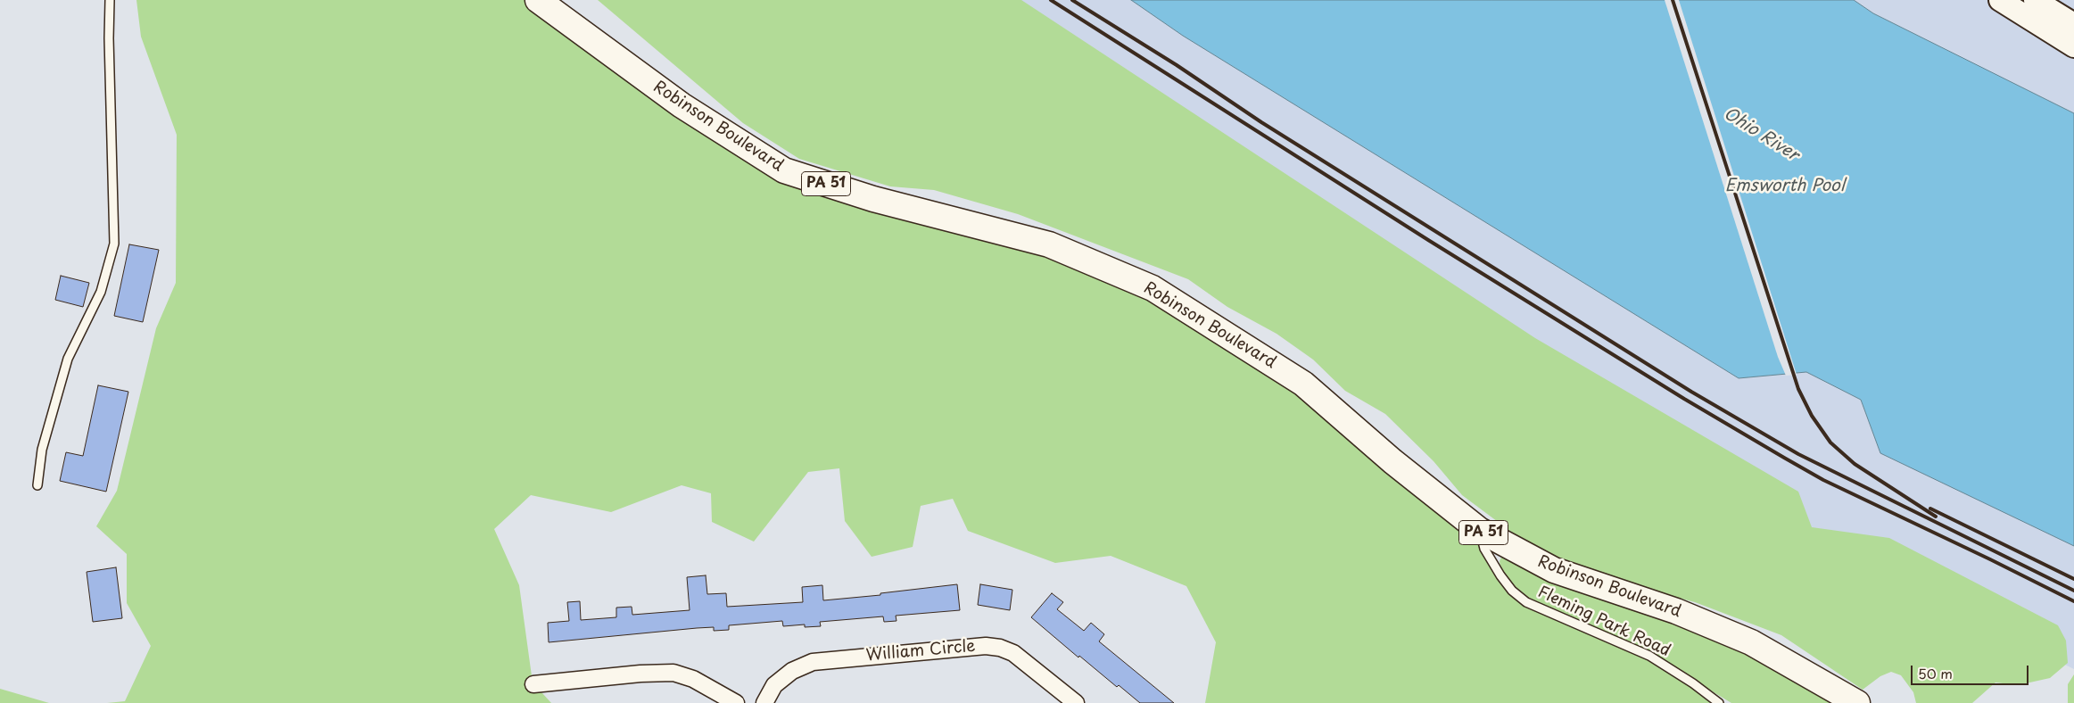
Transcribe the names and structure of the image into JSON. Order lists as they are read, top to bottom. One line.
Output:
{"streets":{"main road":["Robinson Boulevard","PA 51"],"street":["William Circle"],"lane":["Fleming Park Road"]},"crossings":[["Robinson Boulevard","Fleming Park Road"]],"water":["Ohio River","Emsworth Pool"],"scale_bar":"50 m"}
